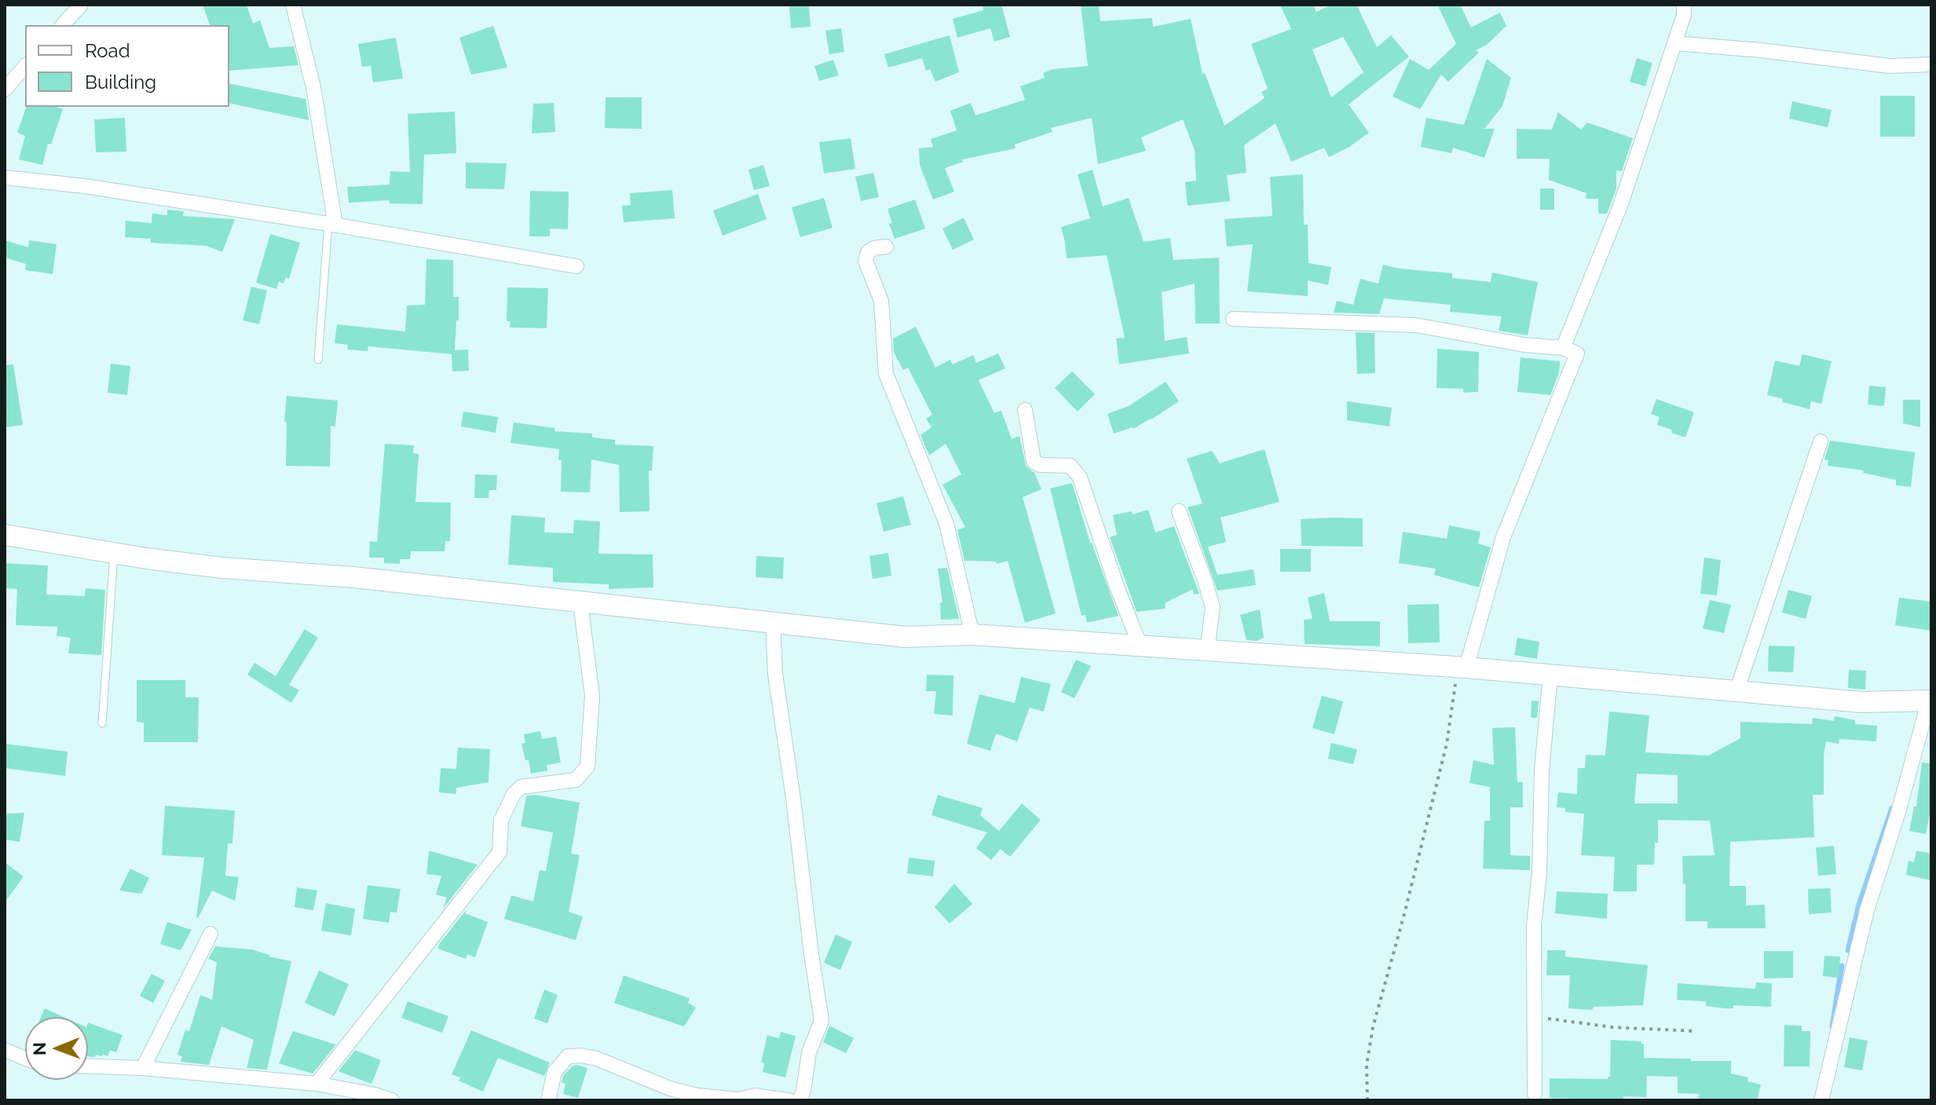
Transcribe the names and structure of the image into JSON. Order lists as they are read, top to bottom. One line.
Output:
{"legend":["Road","Building"],"north":"left"}
